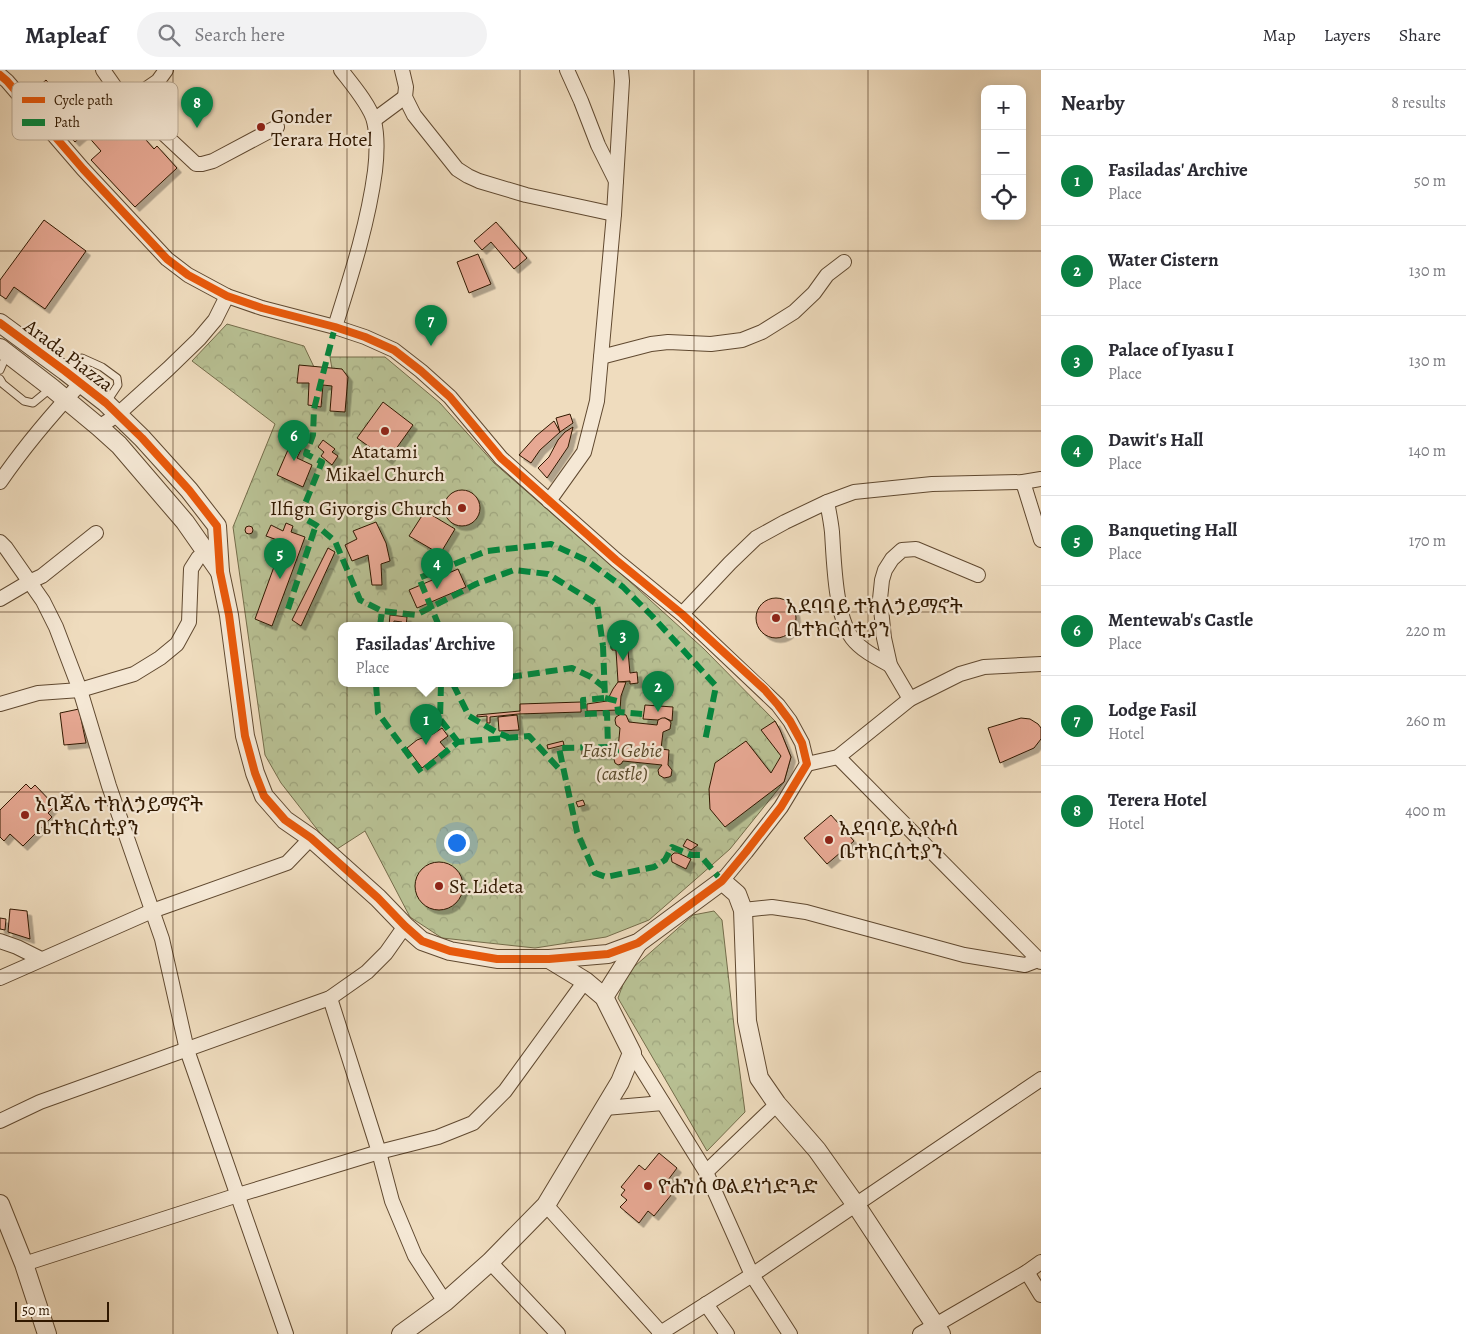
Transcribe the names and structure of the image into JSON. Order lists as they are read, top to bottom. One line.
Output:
{"streets":{"street":["Arada Piazza"]},"parks":["Fasil Gebie (castle)"],"places":["Gonder Terara Hotel","Atatami Mikael Church","Ilfign Giyorgis Church","አደባባይ ተክለኃይማኖት ቤተክርስቲያን","አባጃሌ ተክለኃይማኖት ቤተክርስቲያን","አደባባይ ኢየሱስ ቤተክርስቲያን","St.Lideta","ዮሐንስ ወልደነጎድጓድ"],"legend":["Cycle path","Path"],"scale_bar":"50 m","page":{"header":"Mapleaf","search":"Search here","nav":["Map","Layers","Share"],"heading":["Nearby","8 results"],"map_buttons":["+","−"],"pins":["8","7","6","5","4","3","2","1"],"list":[{"mark":"1","name":"Fasiladas' Archive","note":"Place","value":"50 m"},{"mark":"2","name":"Water Cistern","note":"Place","value":"130 m"},{"mark":"3","name":"Palace of Iyasu I","note":"Place","value":"130 m"},{"mark":"4","name":"Dawit's Hall","note":"Place","value":"140 m"},{"mark":"5","name":"Banqueting Hall","note":"Place","value":"170 m"},{"mark":"6","name":"Mentewab's Castle","note":"Place","value":"220 m"},{"mark":"7","name":"Lodge Fasil","note":"Hotel","value":"260 m"},{"mark":"8","name":"Terera Hotel","note":"Hotel","value":"400 m"}],"popup":["Fasiladas' Archive","Place"],"scale":"50 m"}}
